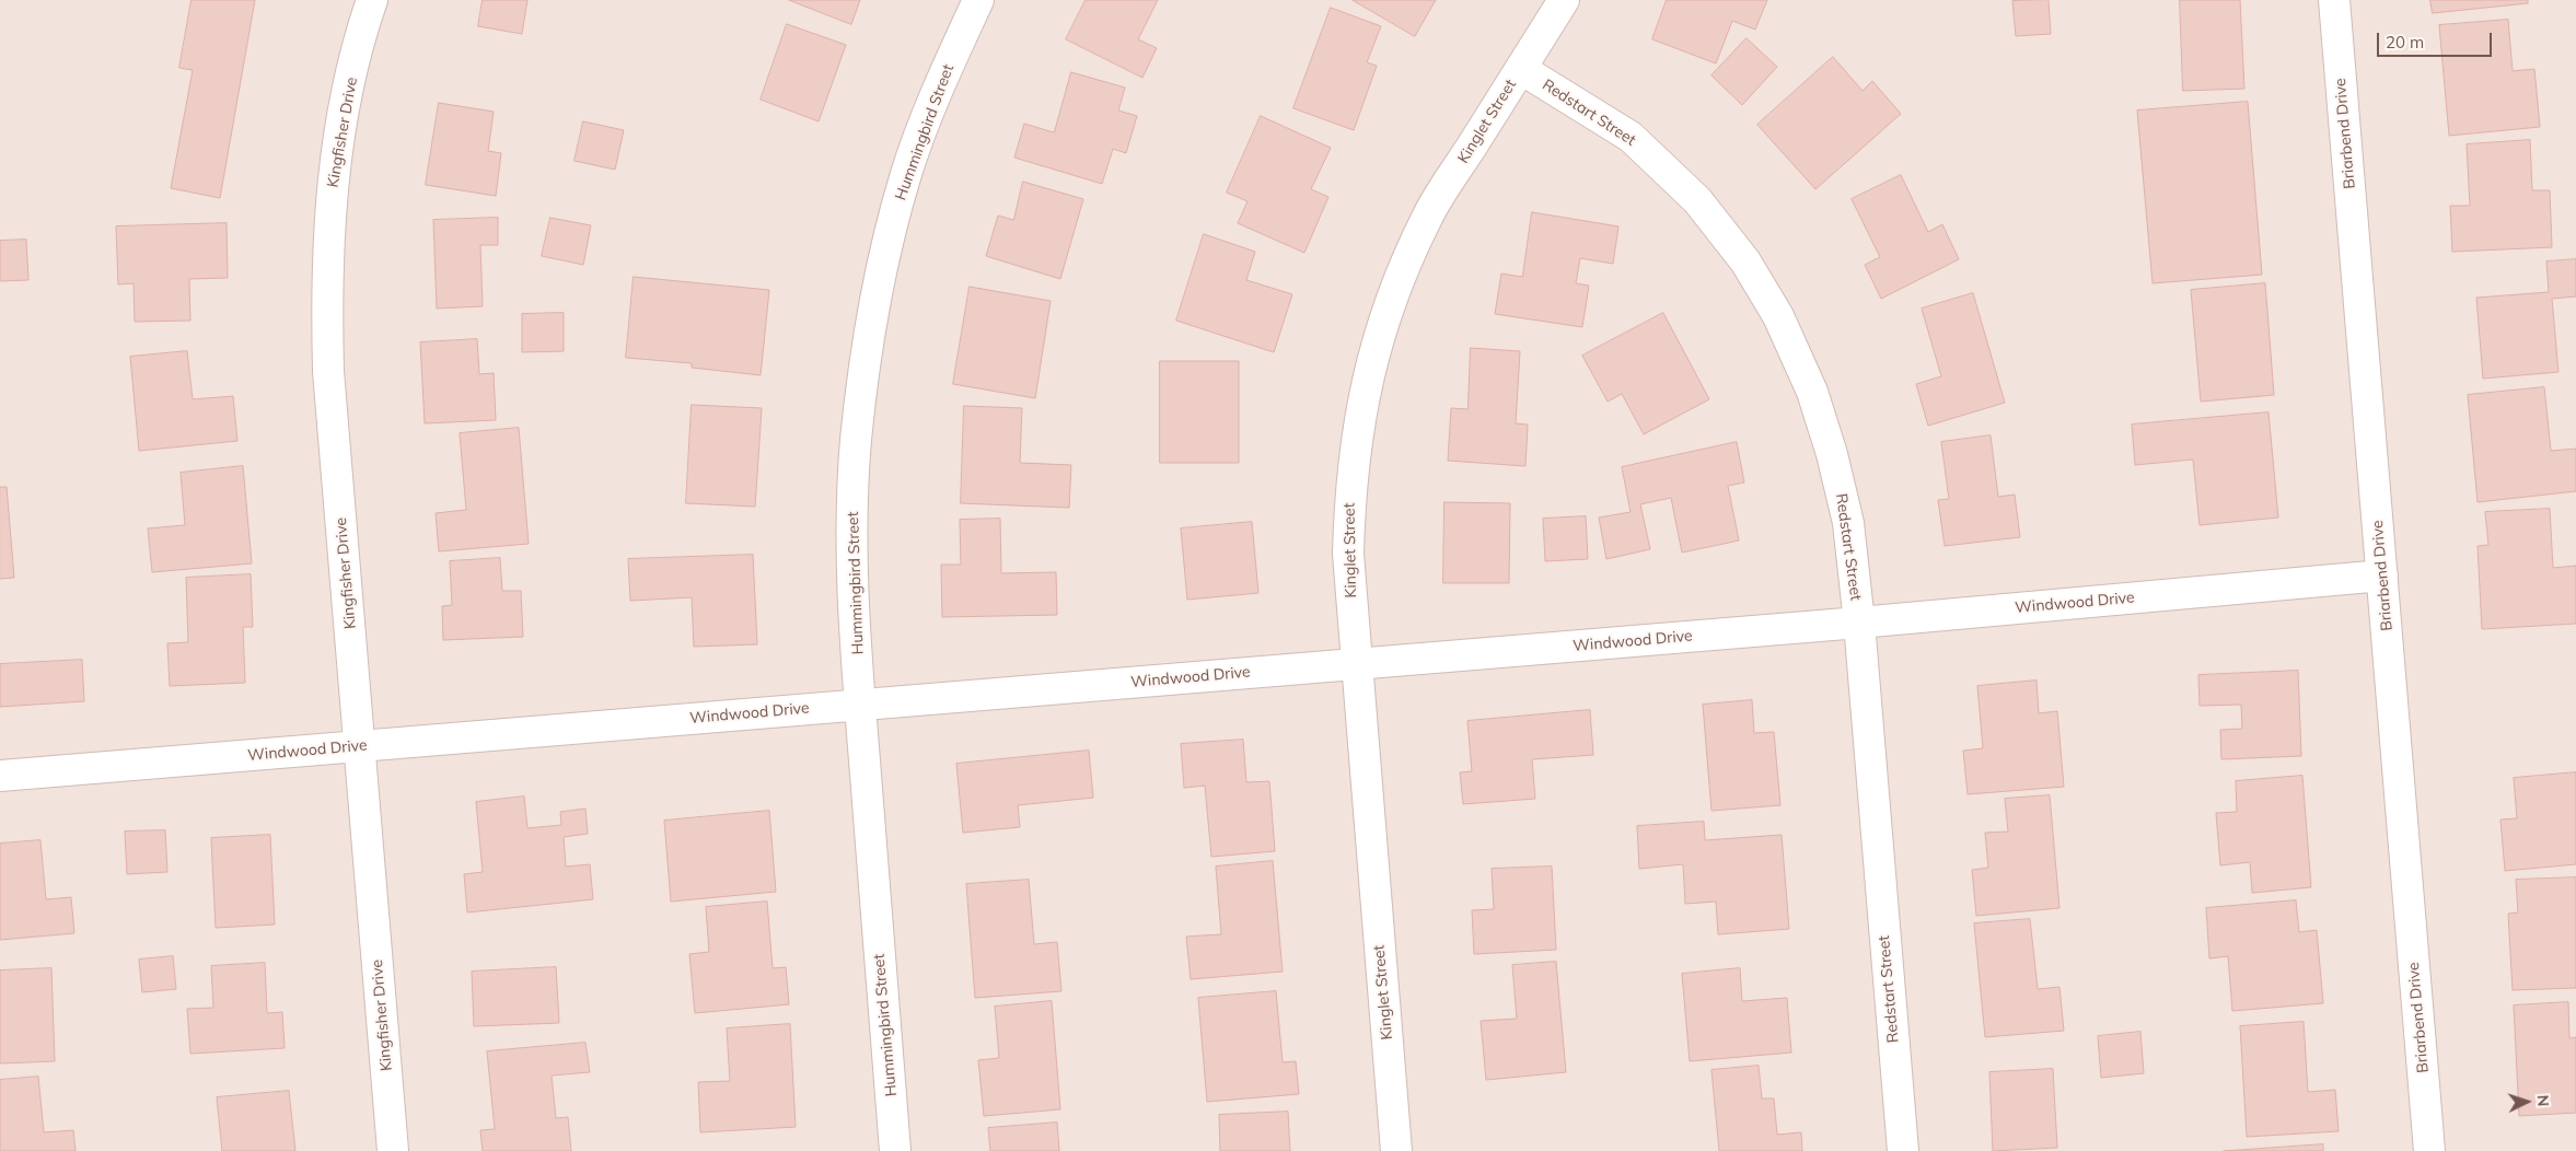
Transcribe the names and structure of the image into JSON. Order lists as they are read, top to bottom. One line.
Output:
{"streets":{"street":["Redstart Street","Kinglet Street","Kingfisher Drive","Hummingbird Street","Briarbend Drive","Windwood Drive"]},"crossings":[["Redstart Street","Kinglet Street"],["Redstart Street","Windwood Drive"],["Kinglet Street","Windwood Drive"],["Kingfisher Drive","Windwood Drive"],["Hummingbird Street","Windwood Drive"],["Briarbend Drive","Windwood Drive"]],"scale_bar":"20 m","north":"right"}
